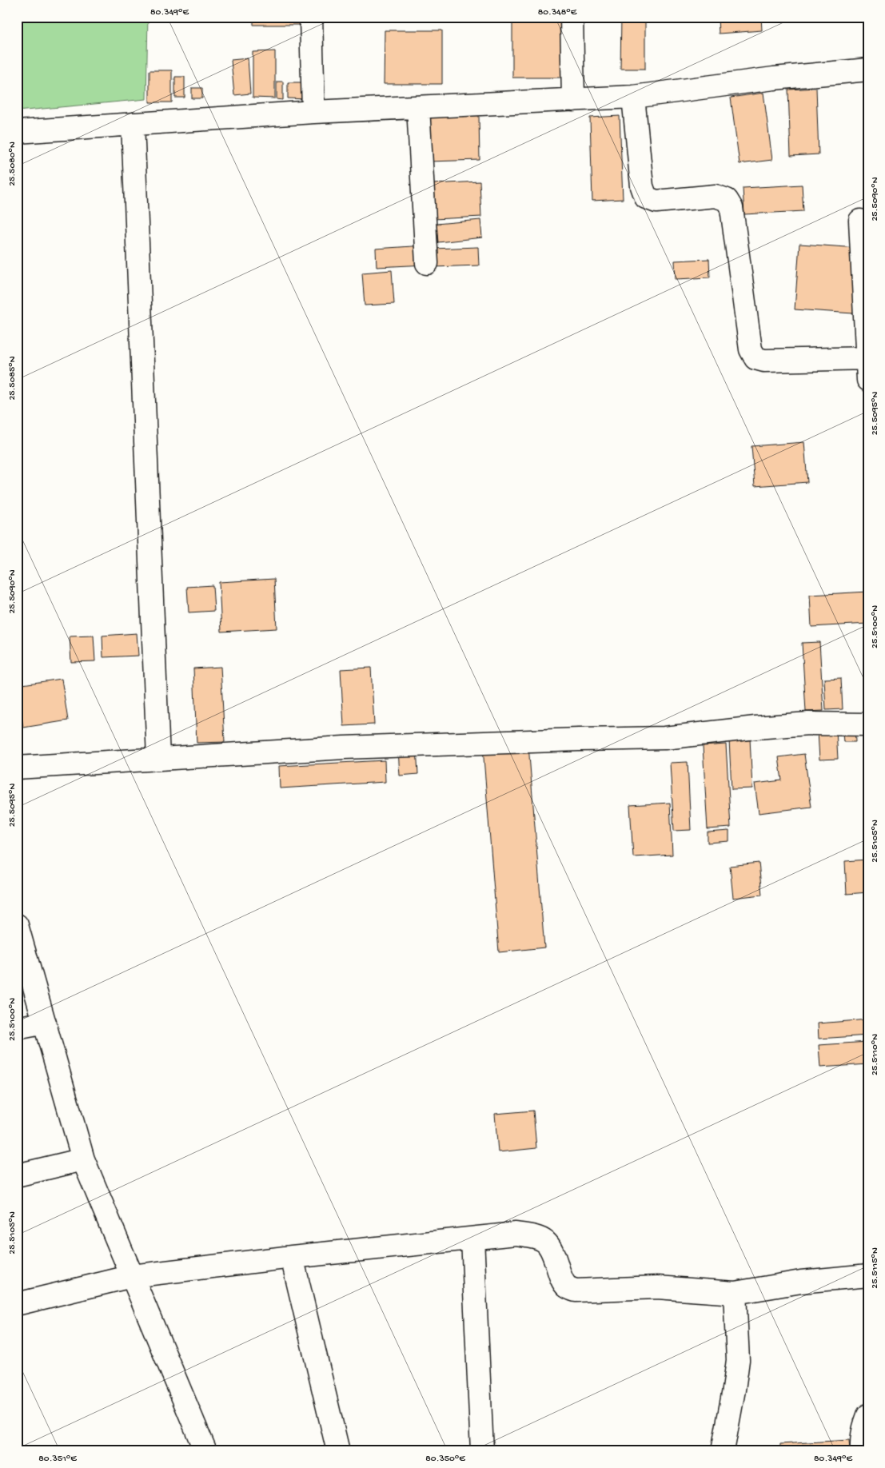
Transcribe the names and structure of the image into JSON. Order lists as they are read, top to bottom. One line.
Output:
{"coordinates":["80.349°E","80.348°E","25.5080°N","25.5090°N","25.5085°N","25.5095°N","25.5100°N","25.5105°N","25.5110°N","25.5115°N","80.351°E","80.350°E"]}
